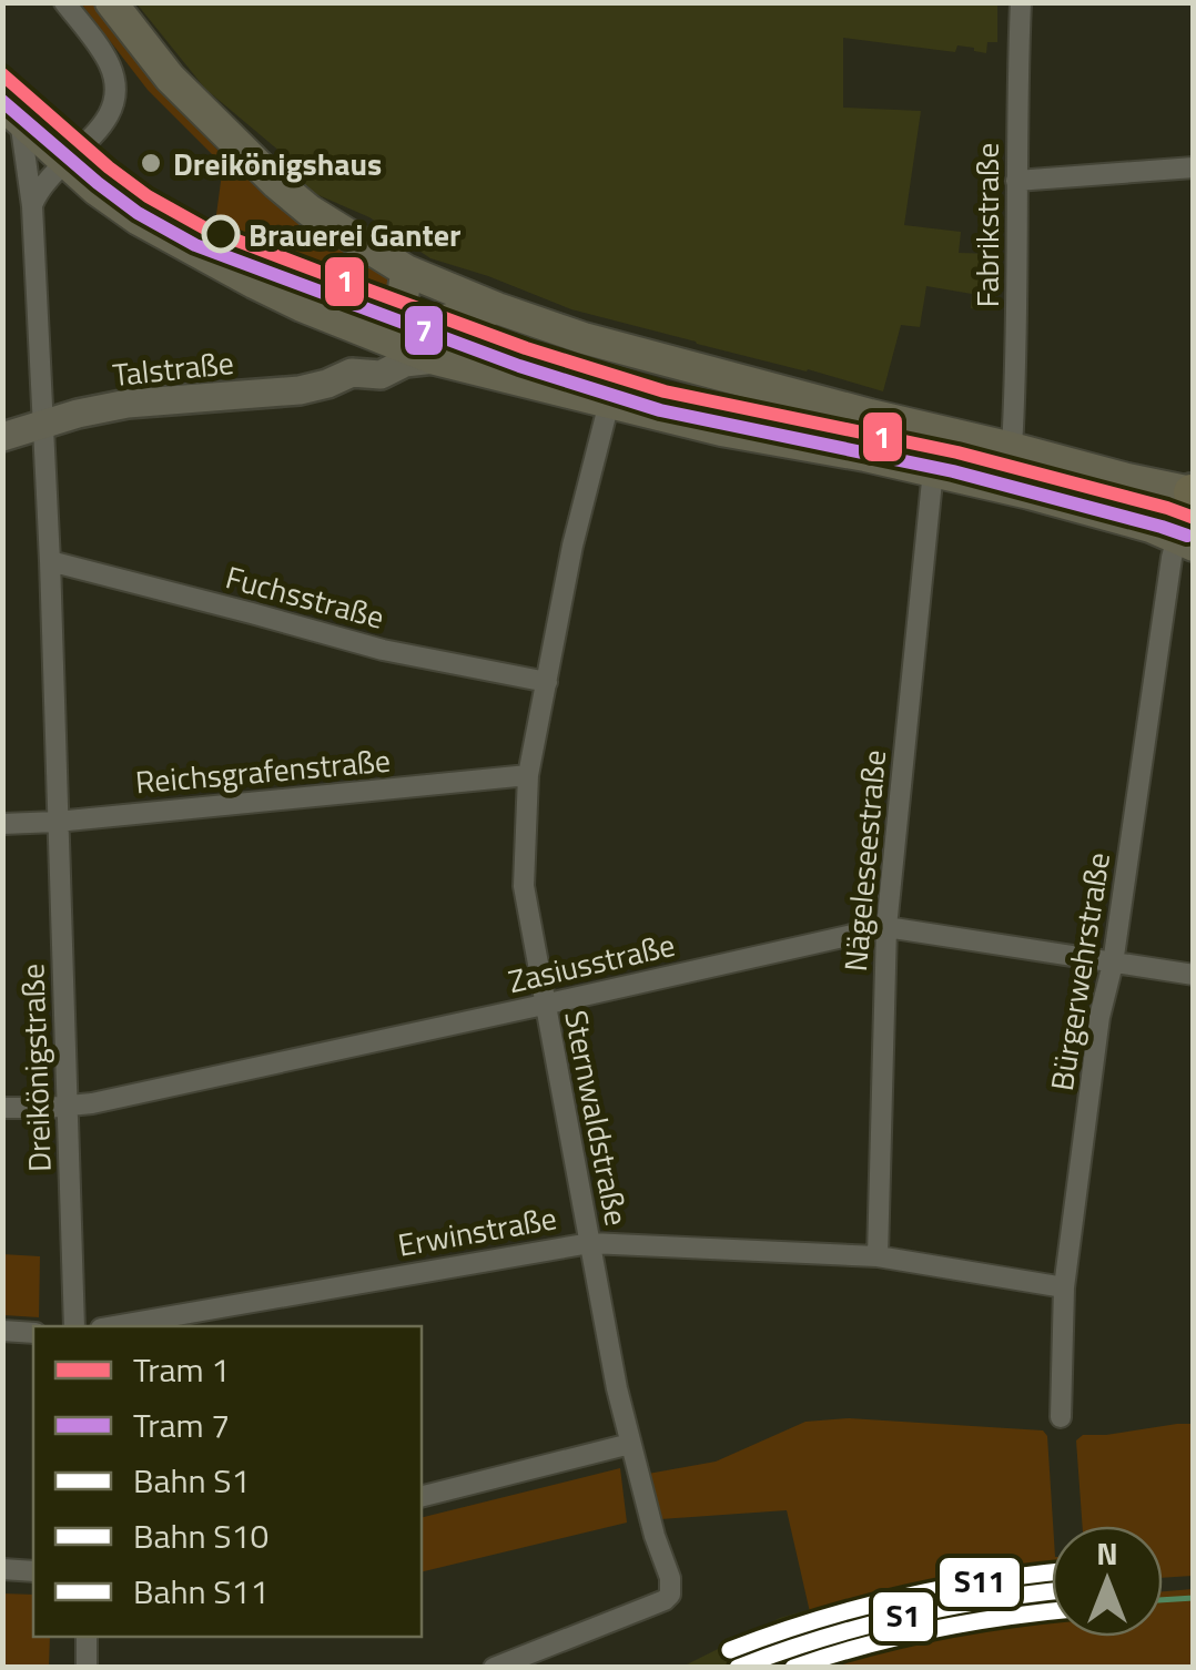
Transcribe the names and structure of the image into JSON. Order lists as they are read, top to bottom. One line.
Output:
{"streets":{"street":["Fabrikstraße","Talstraße","Fuchsstraße","Reichsgrafenstraße","Nägeleseestraße","Zasiusstraße","Bürgerwehrstraße","Dreikönigstraße","Sternwaldstraße","Erwinstraße"]},"crossings":[["Talstraße","Dreikönigstraße"],["Fuchsstraße","Dreikönigstraße"],["Fuchsstraße","Sternwaldstraße"],["Reichsgrafenstraße","Dreikönigstraße"],["Reichsgrafenstraße","Sternwaldstraße"],["Nägeleseestraße","Zasiusstraße"],["Nägeleseestraße","Erwinstraße"],["Zasiusstraße","Bürgerwehrstraße"],["Zasiusstraße","Dreikönigstraße"],["Zasiusstraße","Sternwaldstraße"],["Bürgerwehrstraße","Erwinstraße"],["Sternwaldstraße","Erwinstraße"]],"places":["Dreikönigshaus","Brauerei Ganter"],"lines":["tram line 1","tram line 7","rail line S11","rail line S1","rail line S10"],"legend":["Tram 1","Tram 7","Bahn S1","Bahn S10","Bahn S11"],"north":"top"}
